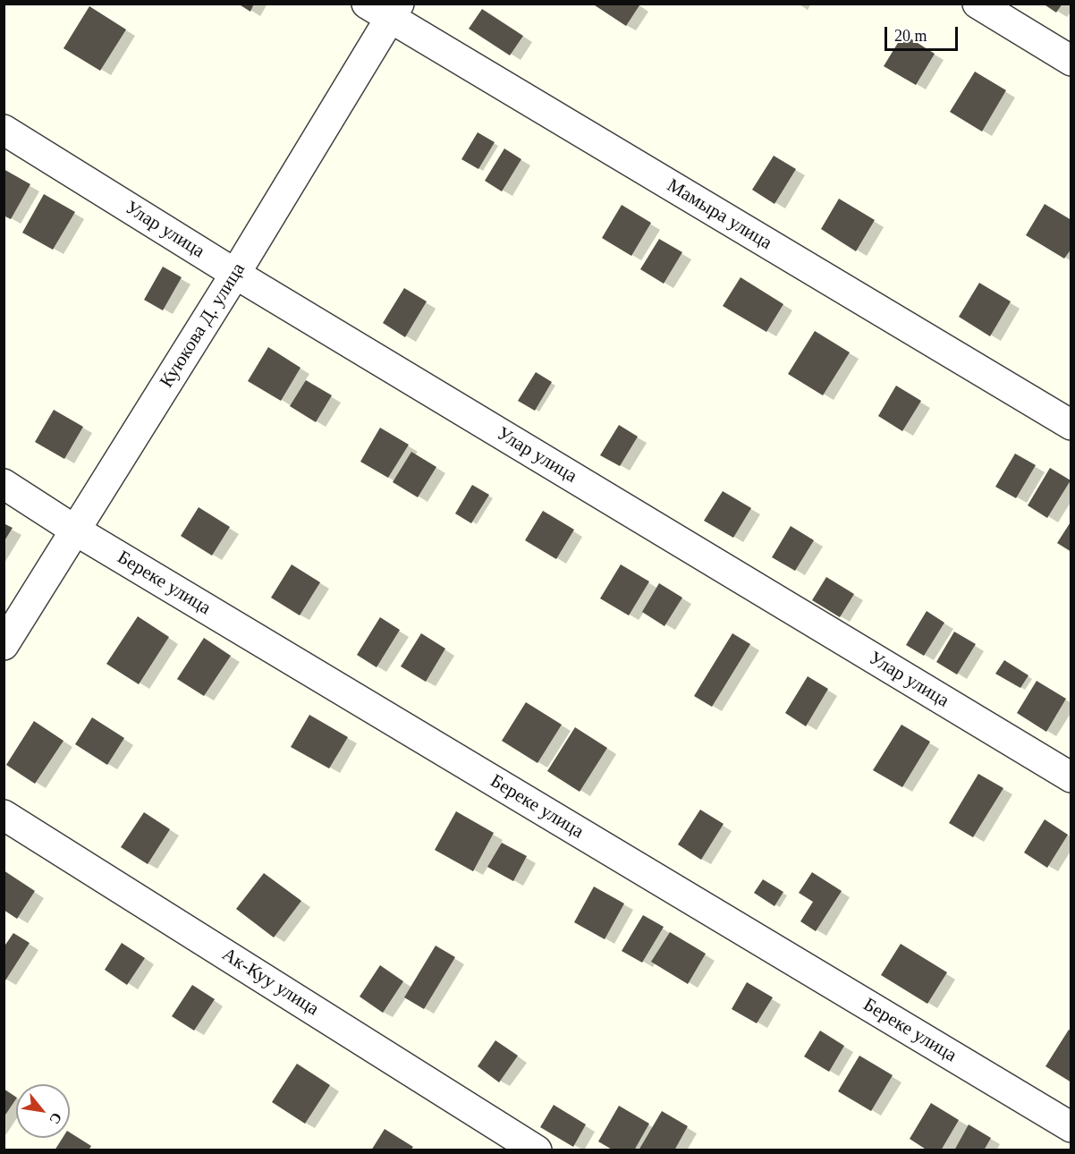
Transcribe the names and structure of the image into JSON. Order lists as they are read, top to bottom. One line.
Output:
{"streets":{"street":["Мамыра улица","Улар улица","Куюкова Д. улица","Береке улица","Ак-Куу улица"]},"crossings":[["Мамыра улица","Куюкова Д. улица"],["Улар улица","Куюкова Д. улица"],["Куюкова Д. улица","Береке улица"]],"scale_bar":"20 m","north":"bottom right"}
